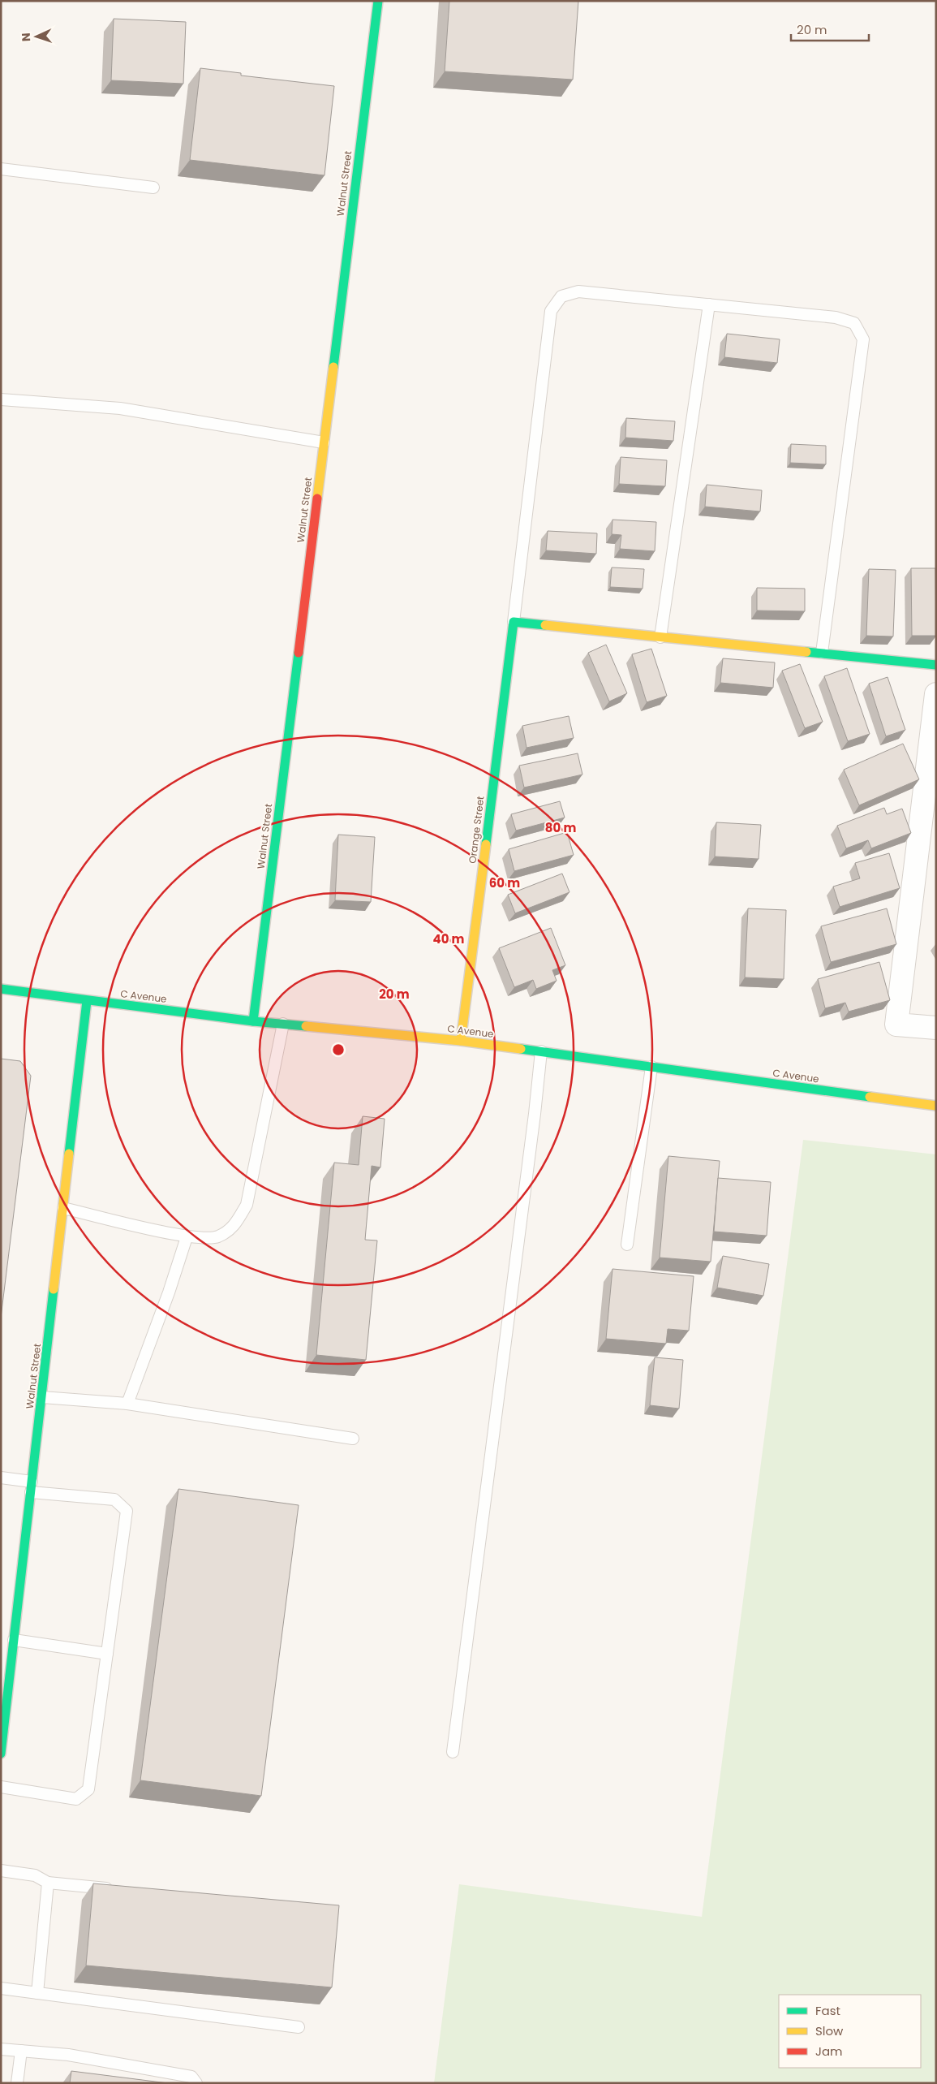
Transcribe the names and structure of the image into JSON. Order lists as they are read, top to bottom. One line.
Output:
{"streets":{"street":["Walnut Street","Orange Street","C Avenue"]},"crossings":[["Walnut Street","C Avenue"],["Orange Street","C Avenue"]],"legend":["Fast","Slow","Jam"],"scale_bar":"20 m","north":"left","rings":["80 m","60 m","40 m","20 m"]}
